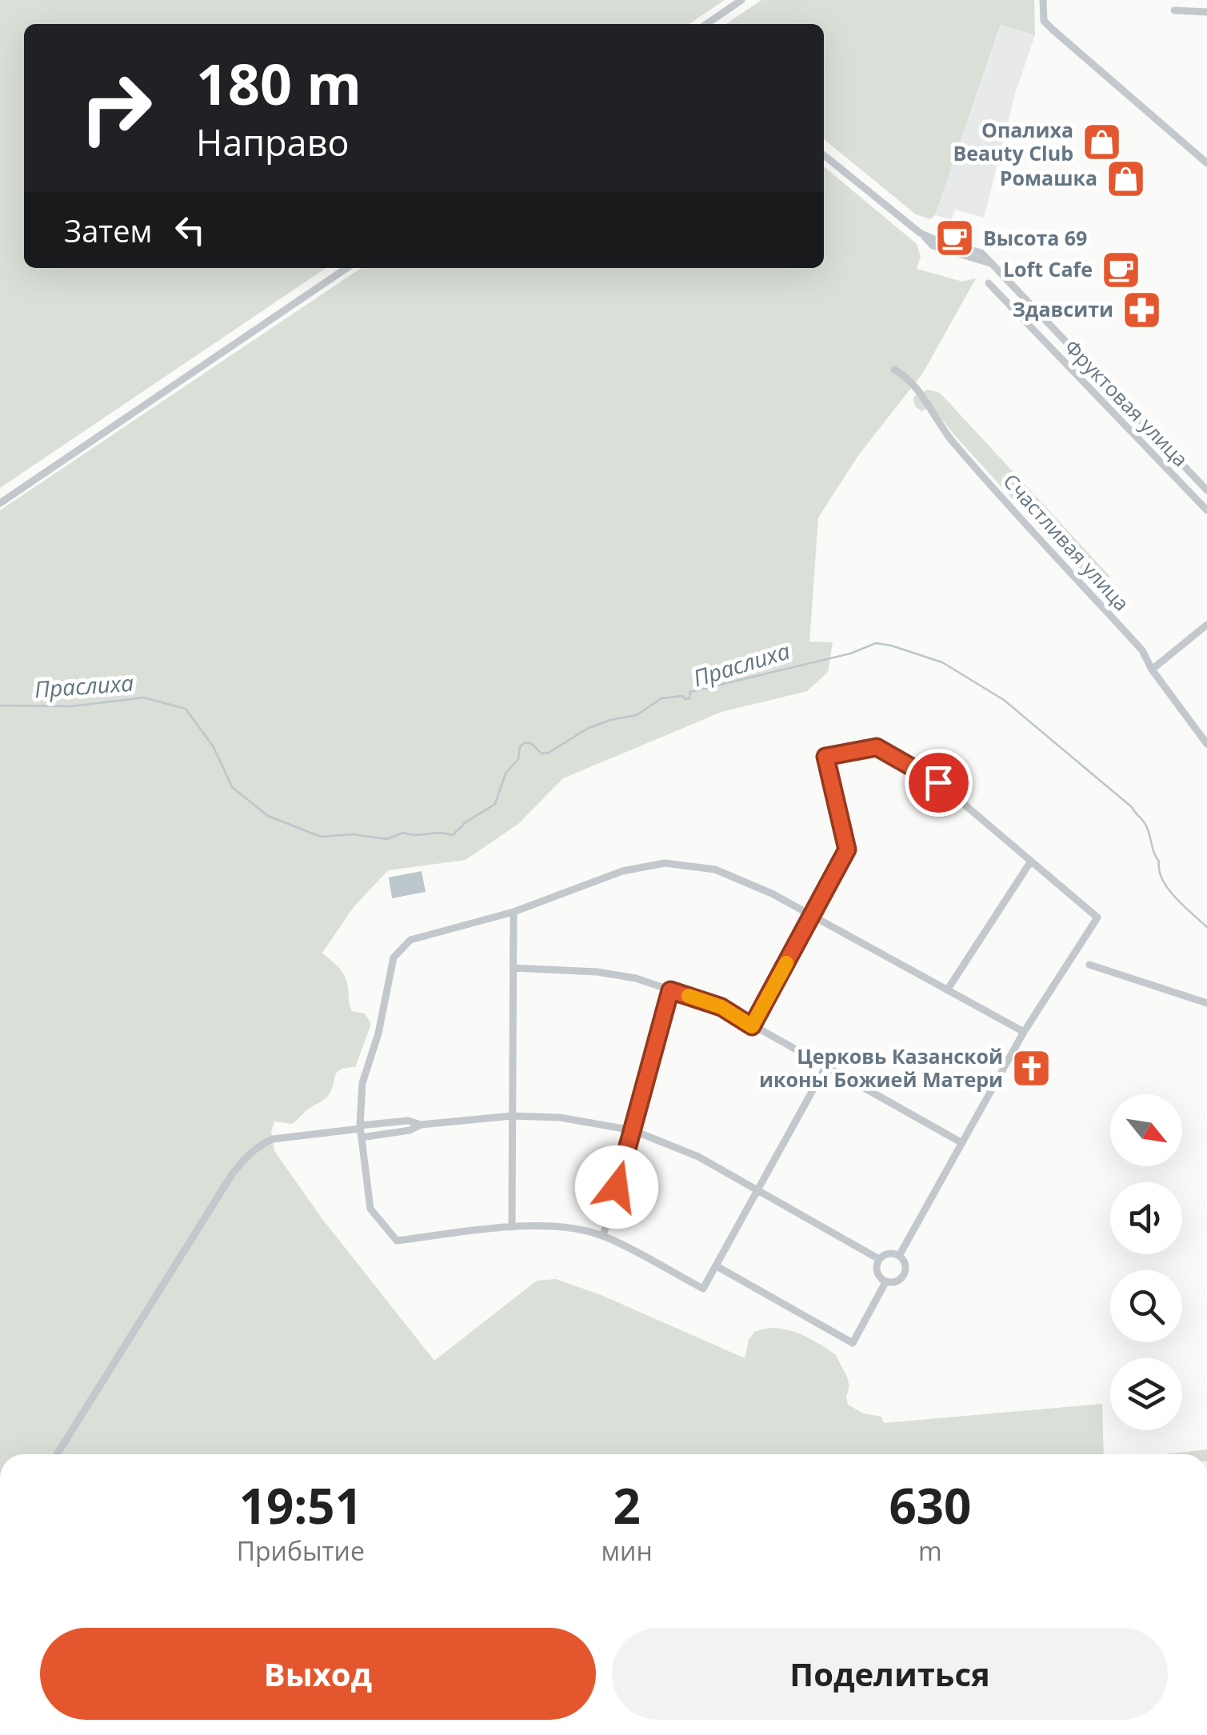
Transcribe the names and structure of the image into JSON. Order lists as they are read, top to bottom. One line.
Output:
{"streets":{"street":["Фруктовая улица","Счастливая улица"]},"water":["Праслиха"],"places":{"shop":["Опалиха Beauty Club","Ромашка"],"cafe":["Высота 69","Loft Cafe"],"pharmacy":["Здавсити"],"church":["Церковь Казанской иконы Божией Матери"]},"north":"bottom right","page":{"turn":["180 m","Направо"],"then":"Затем","eta":["19:51","Прибытие","2","мин","630","m"],"buttons":["Выход","Поделиться"]}}
